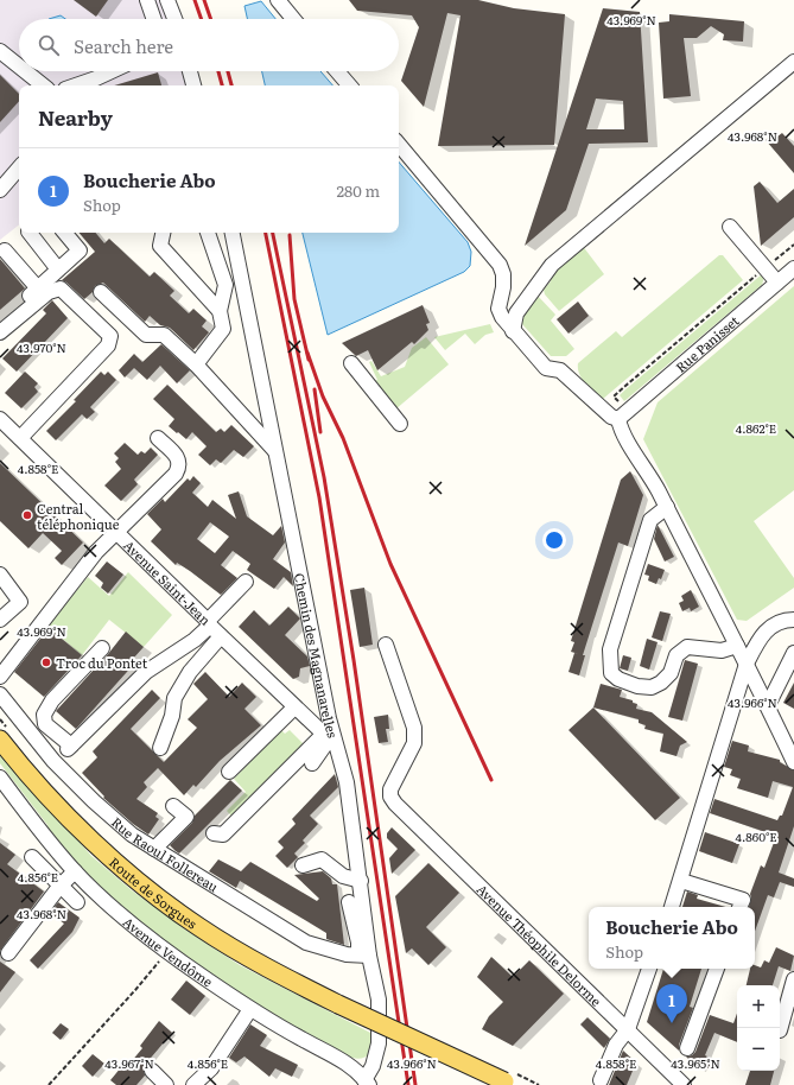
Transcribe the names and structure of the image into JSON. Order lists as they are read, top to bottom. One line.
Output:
{"streets":{"main road":["Route de Sorgues"],"street":["Rue Panisset","Avenue Saint-Jean","Chemin des Magnanarelles","Rue Raoul Follereau","Avenue Théophile Delorme","Avenue Vendôme"]},"crossings":[["Avenue Saint-Jean","Chemin des Magnanarelles"],["Chemin des Magnanarelles","Rue Raoul Follereau"],["Chemin des Magnanarelles","Avenue Vendôme"]],"places":["Central téléphonique","Troc du Pontet"],"page":{"search":"Search here","heading":"Nearby","list":[{"mark":"1","name":"Boucherie Abo","note":"Shop","value":"280 m"}],"popup":["Boucherie Abo","Shop"],"pins":"1","map_buttons":["+","−"]},"coordinates":["43.969°N","43.968°N","43.970°N","4.862°E","4.858°E","43.966°N","4.860°E","4.856°E","43.967°N","43.965°N"]}
